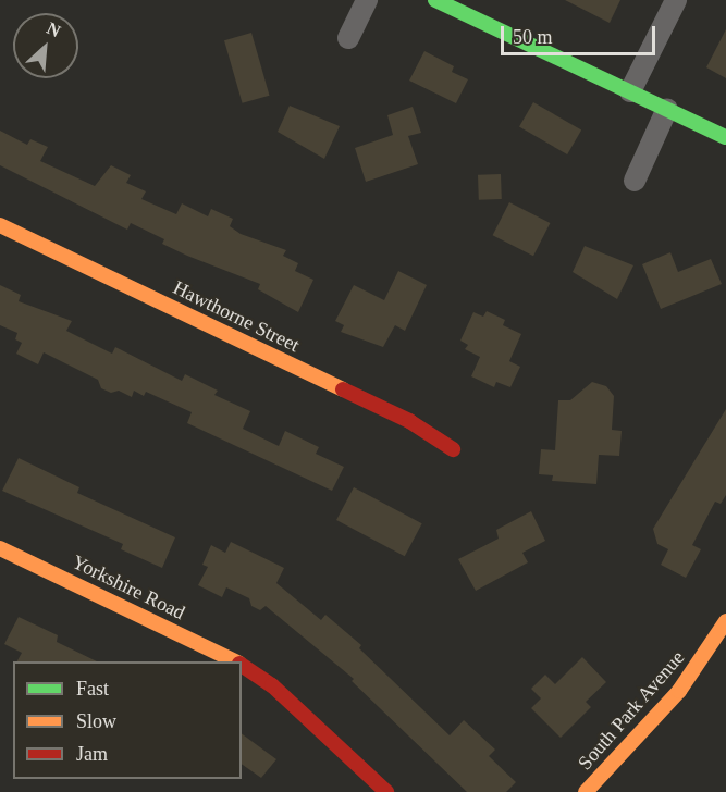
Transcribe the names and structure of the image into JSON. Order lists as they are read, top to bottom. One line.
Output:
{"streets":{"street":["Hawthorne Street","Yorkshire Road","South Park Avenue"]},"legend":["Fast","Slow","Jam"],"scale_bar":"50 m","north":"top right"}
